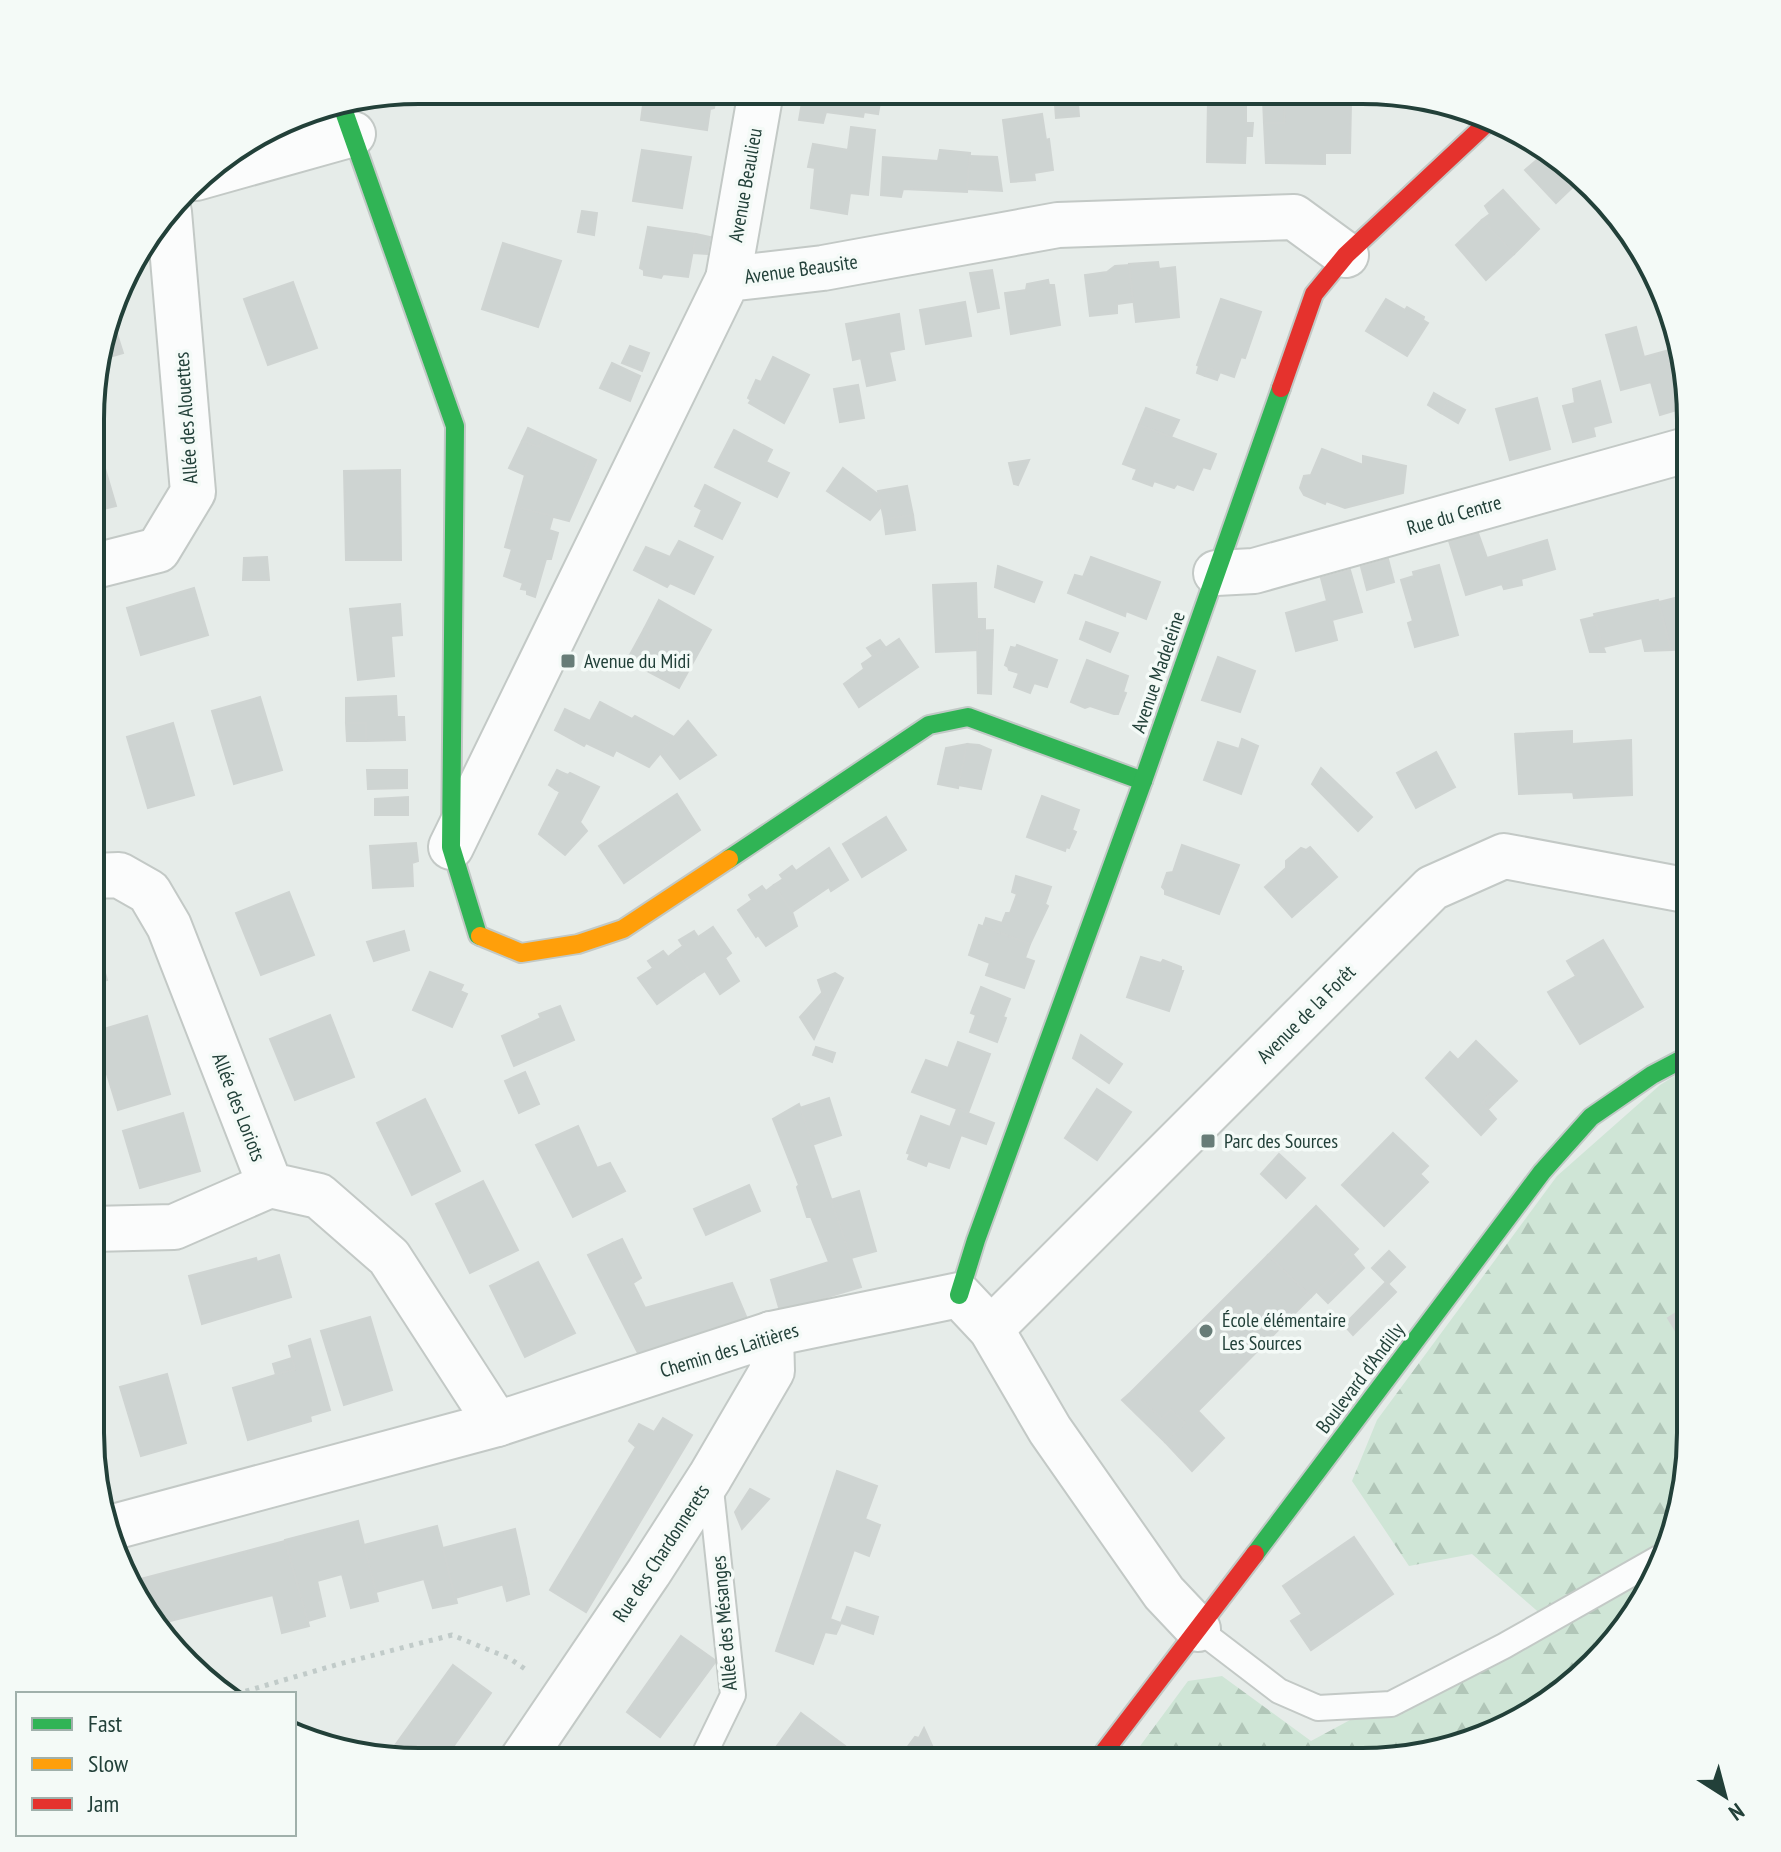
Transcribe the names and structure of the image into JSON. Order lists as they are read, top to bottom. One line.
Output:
{"streets":{"street":["Avenue Beaulieu","Avenue Beausite","Allée des Alouettes","Rue du Centre","Avenue Madeleine","Avenue de la Forêt","Allée des Loriots","Chemin des Laitières","Boulevard d'Andilly","Rue des Chardonnerets"],"lane":["Allée des Mésanges"]},"crossings":[["Avenue Beaulieu","Avenue Beausite"],["Avenue Beausite","Avenue Madeleine"],["Rue du Centre","Avenue Madeleine"],["Avenue Madeleine","Chemin des Laitières"],["Allée des Loriots","Chemin des Laitières"],["Chemin des Laitières","Rue des Chardonnerets"],["Rue des Chardonnerets","Allée des Mésanges"]],"places":{"transit":["Avenue du Midi","Parc des Sources"],"other":["École élémentaire Les Sources"]},"legend":["Fast","Slow","Jam"],"north":"bottom right"}
